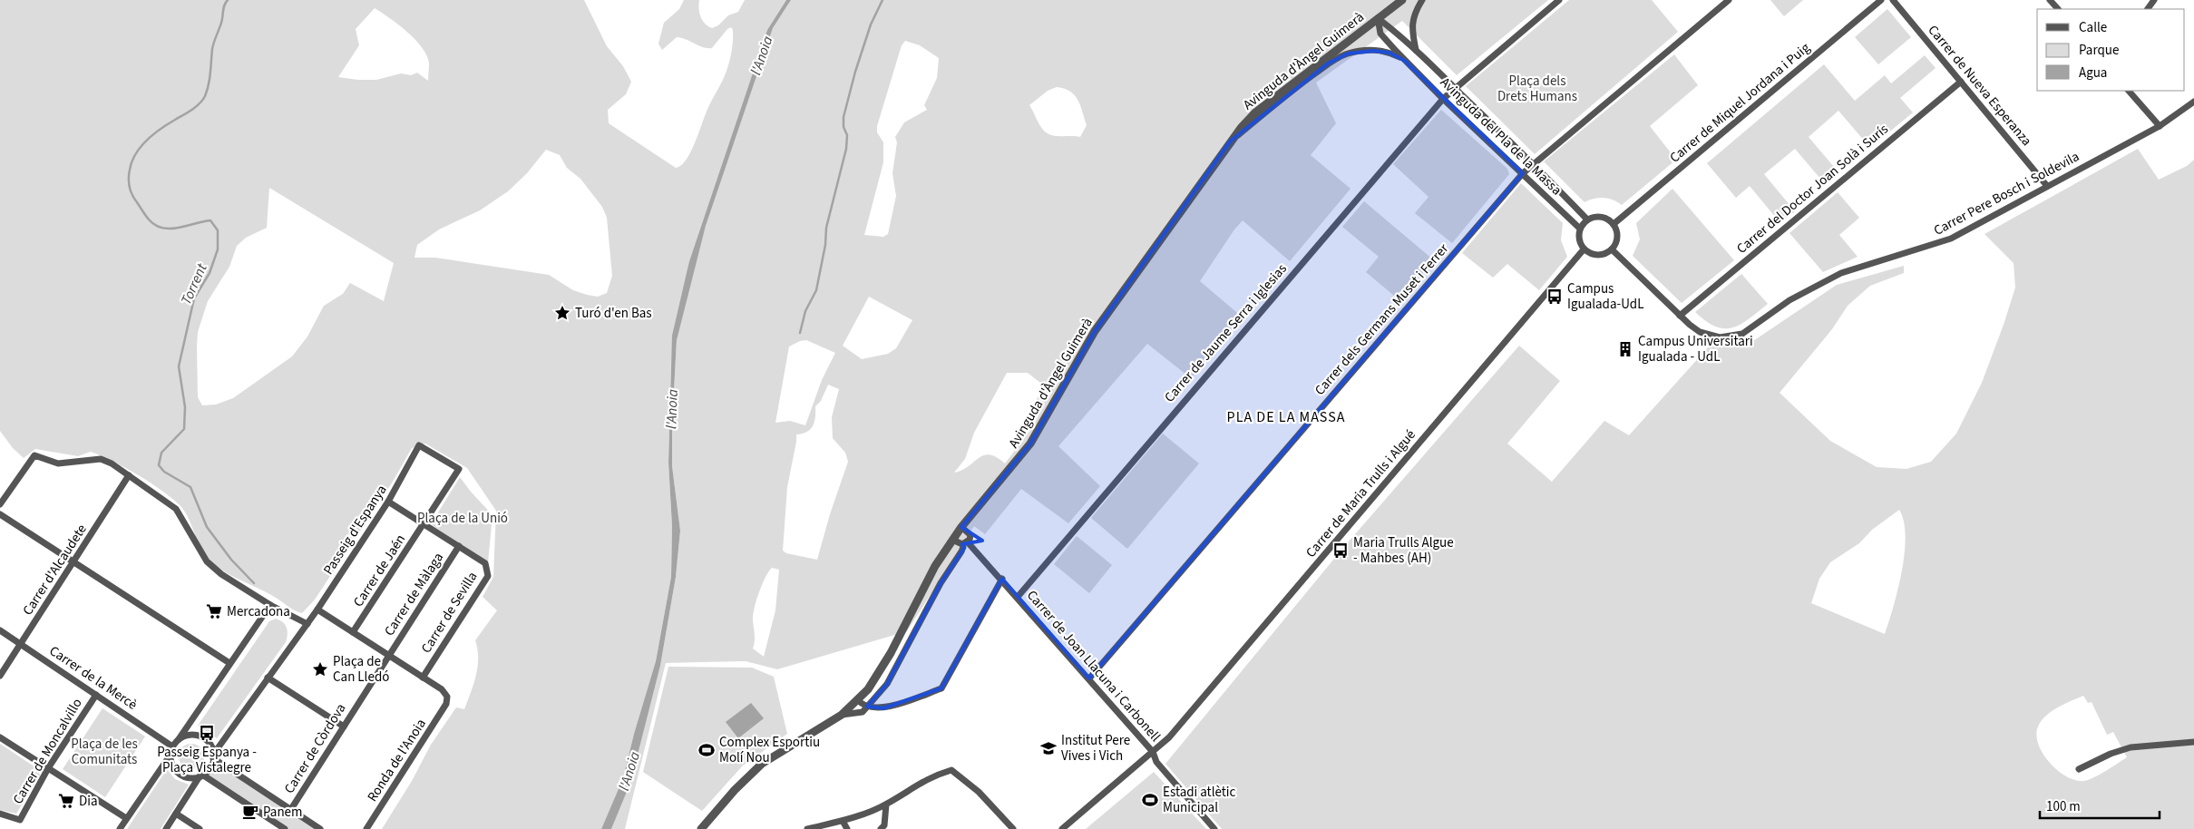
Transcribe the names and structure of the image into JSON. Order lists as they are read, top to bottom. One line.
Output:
{"streets":{"street":["Avinguda d'Àngel Guimerà","Carrer de Nueva Esperanza","Carrer de Miquel Jordana i Puig","Avinguda del Pla de la Massa","Carrer del Doctor Joan Solà i Surís","Carrer Pere Bosch i Soldevila","Carrer dels Germans Muset i Ferrer","Carrer de Jaume Serra i Iglesias","Carrer de Maria Trulls i Algué","Passeig d'Espanya","Carrer d'Alcaudete","Carrer de Jaén","Carrer de Màlaga","Carrer de Sevilla","Carrer de Joan Llacuna i Carbonell","Carrer de la Mercè","Carrer de Còrdova","Carrer de Moncalvillo","Ronda de l'Anoia"]},"crossings":[["Avinguda d'Àngel Guimerà","Avinguda del Pla de la Massa"],["Avinguda d'Àngel Guimerà","Carrer de Joan Llacuna i Carbonell"],["Carrer de Nueva Esperanza","Carrer del Doctor Joan Solà i Surís"],["Carrer de Nueva Esperanza","Carrer Pere Bosch i Soldevila"],["Carrer de Miquel Jordana i Puig","Avinguda del Pla de la Massa"],["Carrer de Miquel Jordana i Puig","Carrer de Maria Trulls i Algué"],["Avinguda del Pla de la Massa","Carrer dels Germans Muset i Ferrer"],["Avinguda del Pla de la Massa","Carrer de Jaume Serra i Iglesias"],["Avinguda del Pla de la Massa","Carrer de Maria Trulls i Algué"],["Carrer del Doctor Joan Solà i Surís","Carrer Pere Bosch i Soldevila"],["Carrer dels Germans Muset i Ferrer","Carrer de Joan Llacuna i Carbonell"],["Carrer de Jaume Serra i Iglesias","Carrer de Joan Llacuna i Carbonell"],["Carrer de Maria Trulls i Algué","Carrer de Joan Llacuna i Carbonell"],["Passeig d'Espanya","Carrer de Jaén"],["Passeig d'Espanya","Carrer de Sevilla"],["Passeig d'Espanya","Carrer de la Mercè"],["Carrer d'Alcaudete","Carrer de la Mercè"],["Carrer de Jaén","Carrer de Sevilla"],["Carrer de Màlaga","Carrer de Sevilla"],["Carrer de Màlaga","Carrer de Còrdova"],["Carrer de Sevilla","Ronda de l'Anoia"],["Carrer de la Mercè","Carrer de Moncalvillo"]],"districts":["PLA DE LA MASSA"],"water":["l'Anoia","Torrent"],"parks":["Plaça dels Drets Humans","Plaça de la Unió","Plaça de les Comunitats"],"places":{"bus stop":["Campus Igualada-UdL","Maria Trulls Algue - Mahbes (AH)","Passeig Espanya - Plaça Vistalegre"],"place":["Turó d'en Bas","Plaça de Can Lledó"],"building":["Campus Universitari Igualada - UdL"],"supermarket":["Mercadona","Dia"],"school or university":["Institut Pere Vives i Vich"],"sports":["Complex Esportiu Molí Nou","Estadi atlètic Municipal"],"cafe":["Panem"]},"legend":["Calle","Parque","Agua"],"scale_bar":"100 m"}
